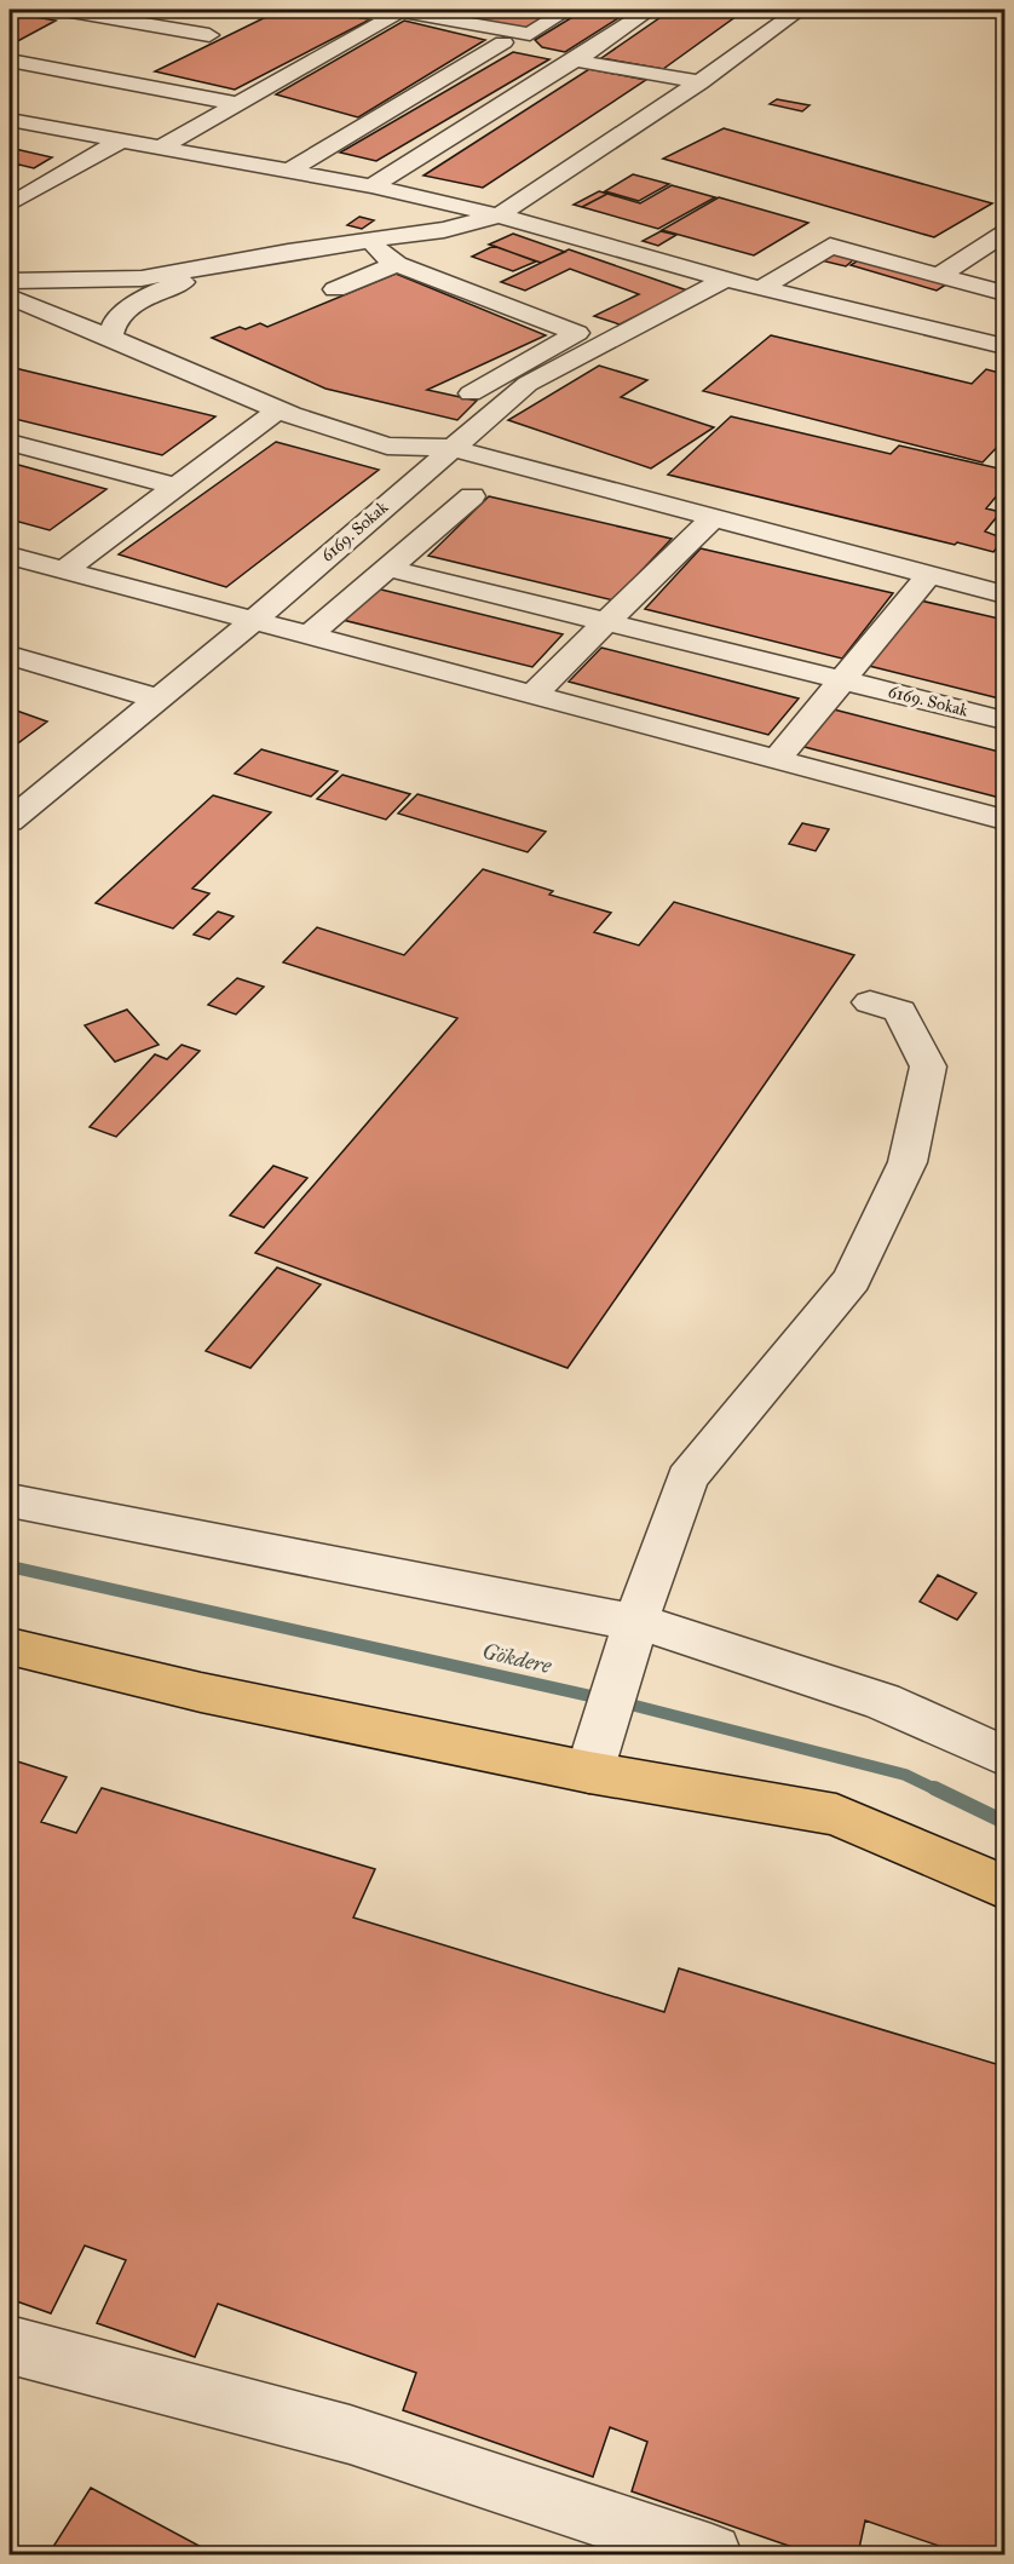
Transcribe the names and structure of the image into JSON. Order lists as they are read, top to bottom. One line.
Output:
{"streets":{"street":["6169. Sokak"]},"water":["Gökdere"]}
